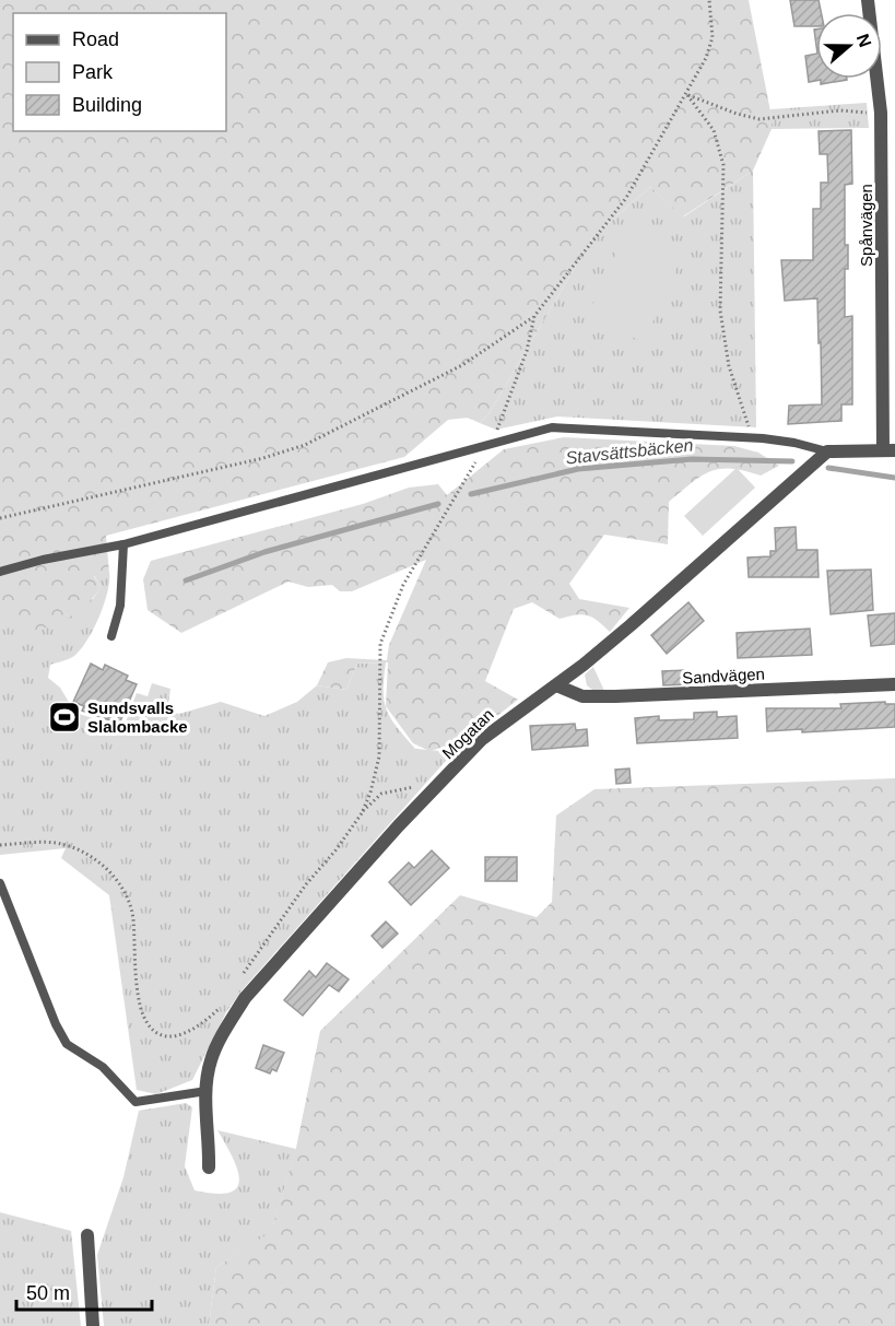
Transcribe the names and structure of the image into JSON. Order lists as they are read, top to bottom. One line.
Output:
{"streets":{"street":["Spånvägen","Sandvägen","Mogatan"]},"crossings":[["Sandvägen","Mogatan"]],"water":["Stavsättsbäcken"],"places":{"sports":["Sundsvalls Slalombacke"]},"legend":["Road","Park","Building"],"scale_bar":"50 m","north":"right"}
